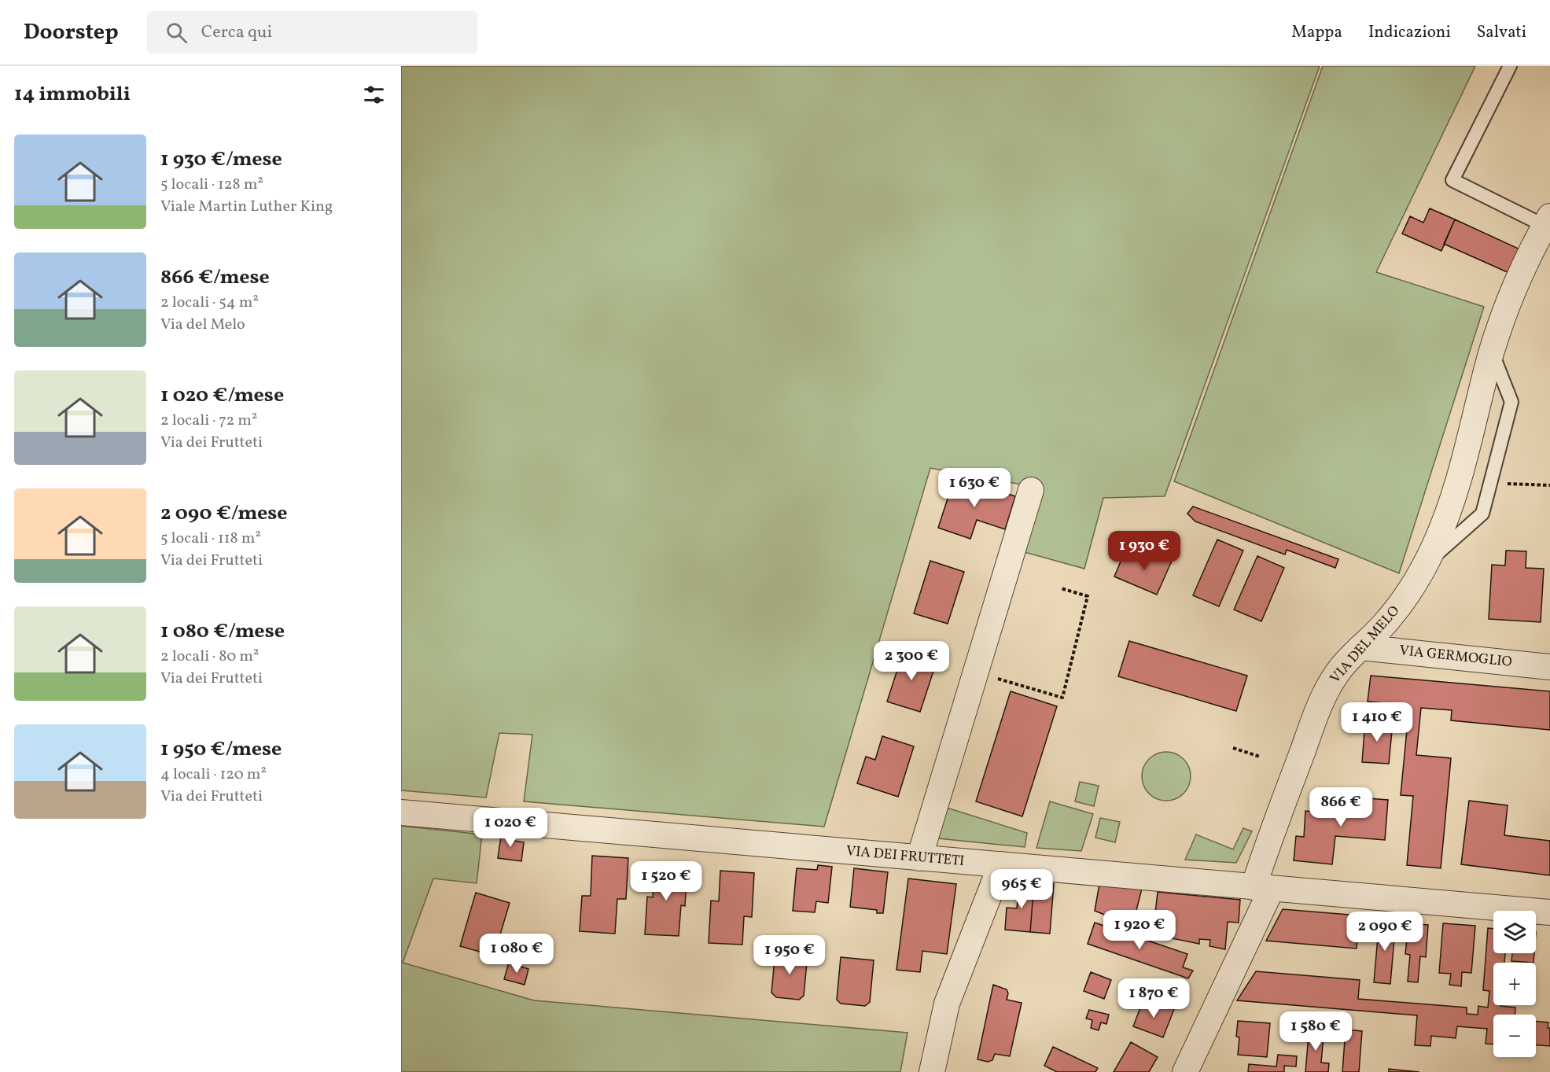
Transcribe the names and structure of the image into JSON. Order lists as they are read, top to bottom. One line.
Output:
{"streets":{"street":["VIA DEL MELO","VIA GERMOGLIO","VIA DEI FRUTTETI"]},"crossings":[["VIA DEL MELO","VIA GERMOGLIO"],["VIA DEL MELO","VIA DEI FRUTTETI"]],"page":{"header":"Doorstep","search":"Cerca qui","nav":["Mappa","Indicazioni","Salvati"],"heading":"14 immobili","list":[{"name":"1 930 €/mese","note":"5 locali · 128 m² · Viale Martin Luther King"},{"name":"866 €/mese","note":"2 locali · 54 m² · Via del Melo"},{"name":"1 020 €/mese","note":"2 locali · 72 m² · Via dei Frutteti"},{"name":"2 090 €/mese","note":"5 locali · 118 m² · Via dei Frutteti"},{"name":"1 080 €/mese","note":"2 locali · 80 m² · Via dei Frutteti"},{"name":"1 950 €/mese","note":"4 locali · 120 m² · Via dei Frutteti"}],"price":["1 630 €","1 930 €","2 300 €","1 410 €","866 €","1 020 €","1 520 €","965 €","1 920 €","2 090 €","1 080 €","1 950 €","1 870 €","1 580 €"],"map_buttons":["+","−"]}}
